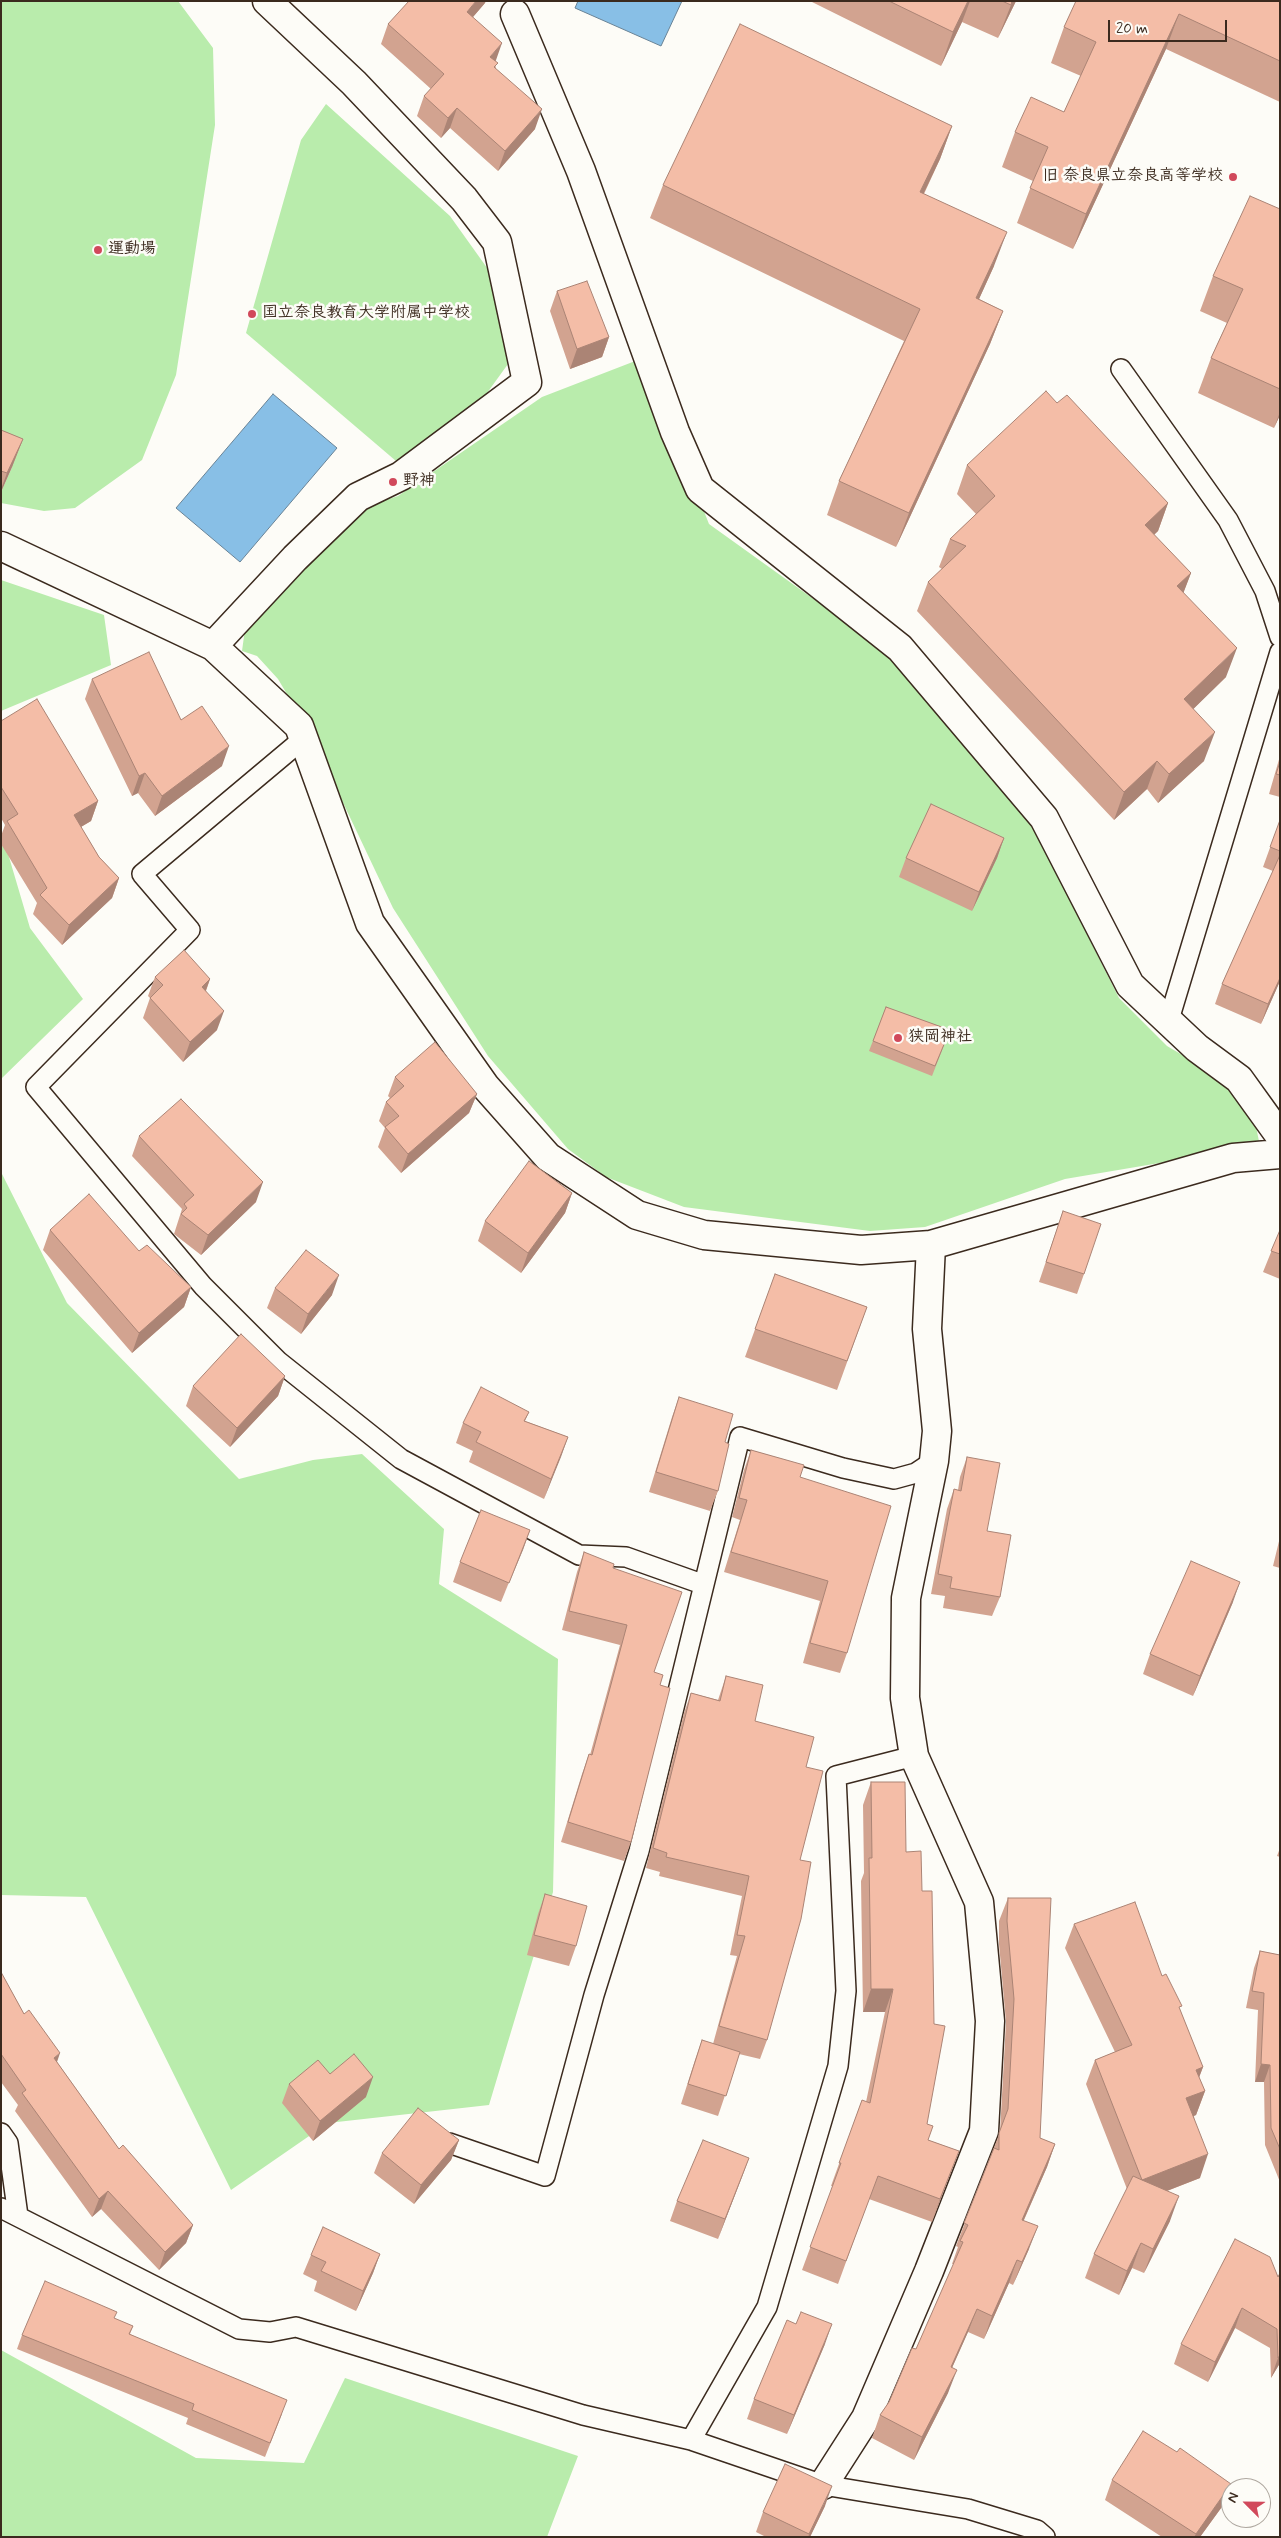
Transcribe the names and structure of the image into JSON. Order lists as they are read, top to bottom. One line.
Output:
{"places":["旧 奈良県立奈良高等学校","運動場","国立奈良教育大学附属中学校","野神","狭岡神社"],"scale_bar":"20 m","north":"top left"}
